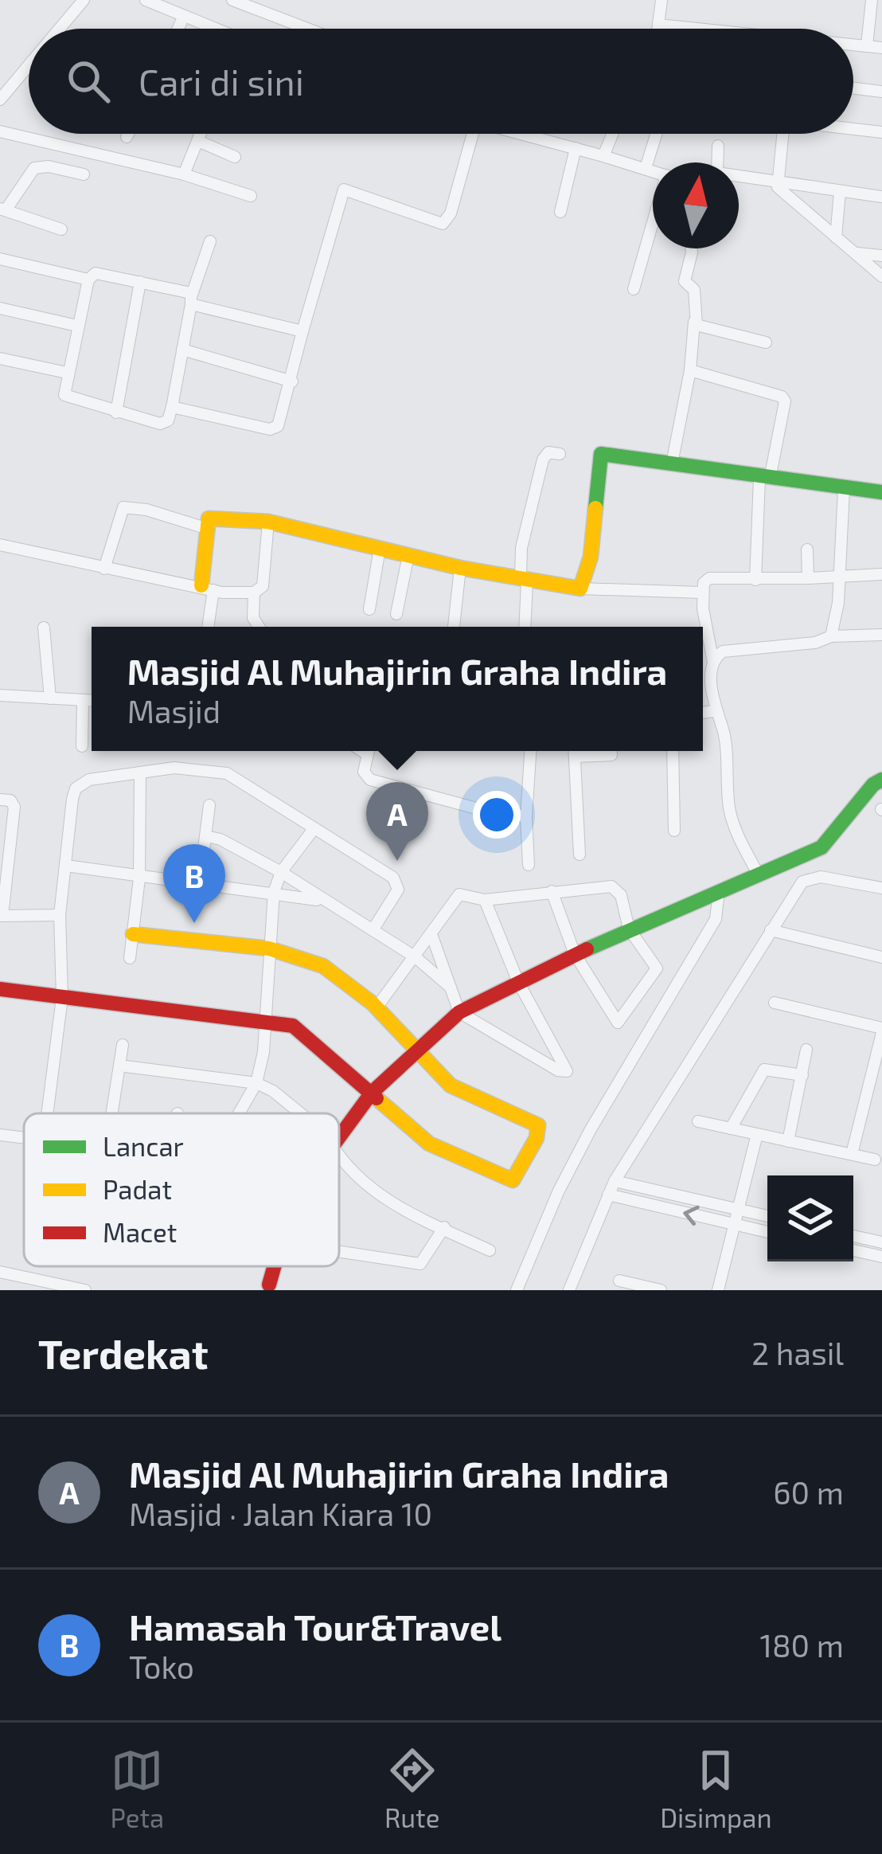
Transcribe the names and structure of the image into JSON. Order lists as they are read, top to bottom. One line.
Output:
{"legend":["Lancar","Padat","Macet"],"north":"top","page":{"search":"Cari di sini","popup":["Masjid Al Muhajirin Graha Indira","Masjid"],"pins":["A","B"],"heading":["Terdekat","2 hasil"],"list":[{"mark":"A","name":"Masjid Al Muhajirin Graha Indira","note":"Masjid · Jalan Kiara 10","value":"60 m"},{"mark":"B","name":"Hamasah Tour&Travel","note":"Toko","value":"180 m"}],"nav":["Peta","Rute","Disimpan"]}}
